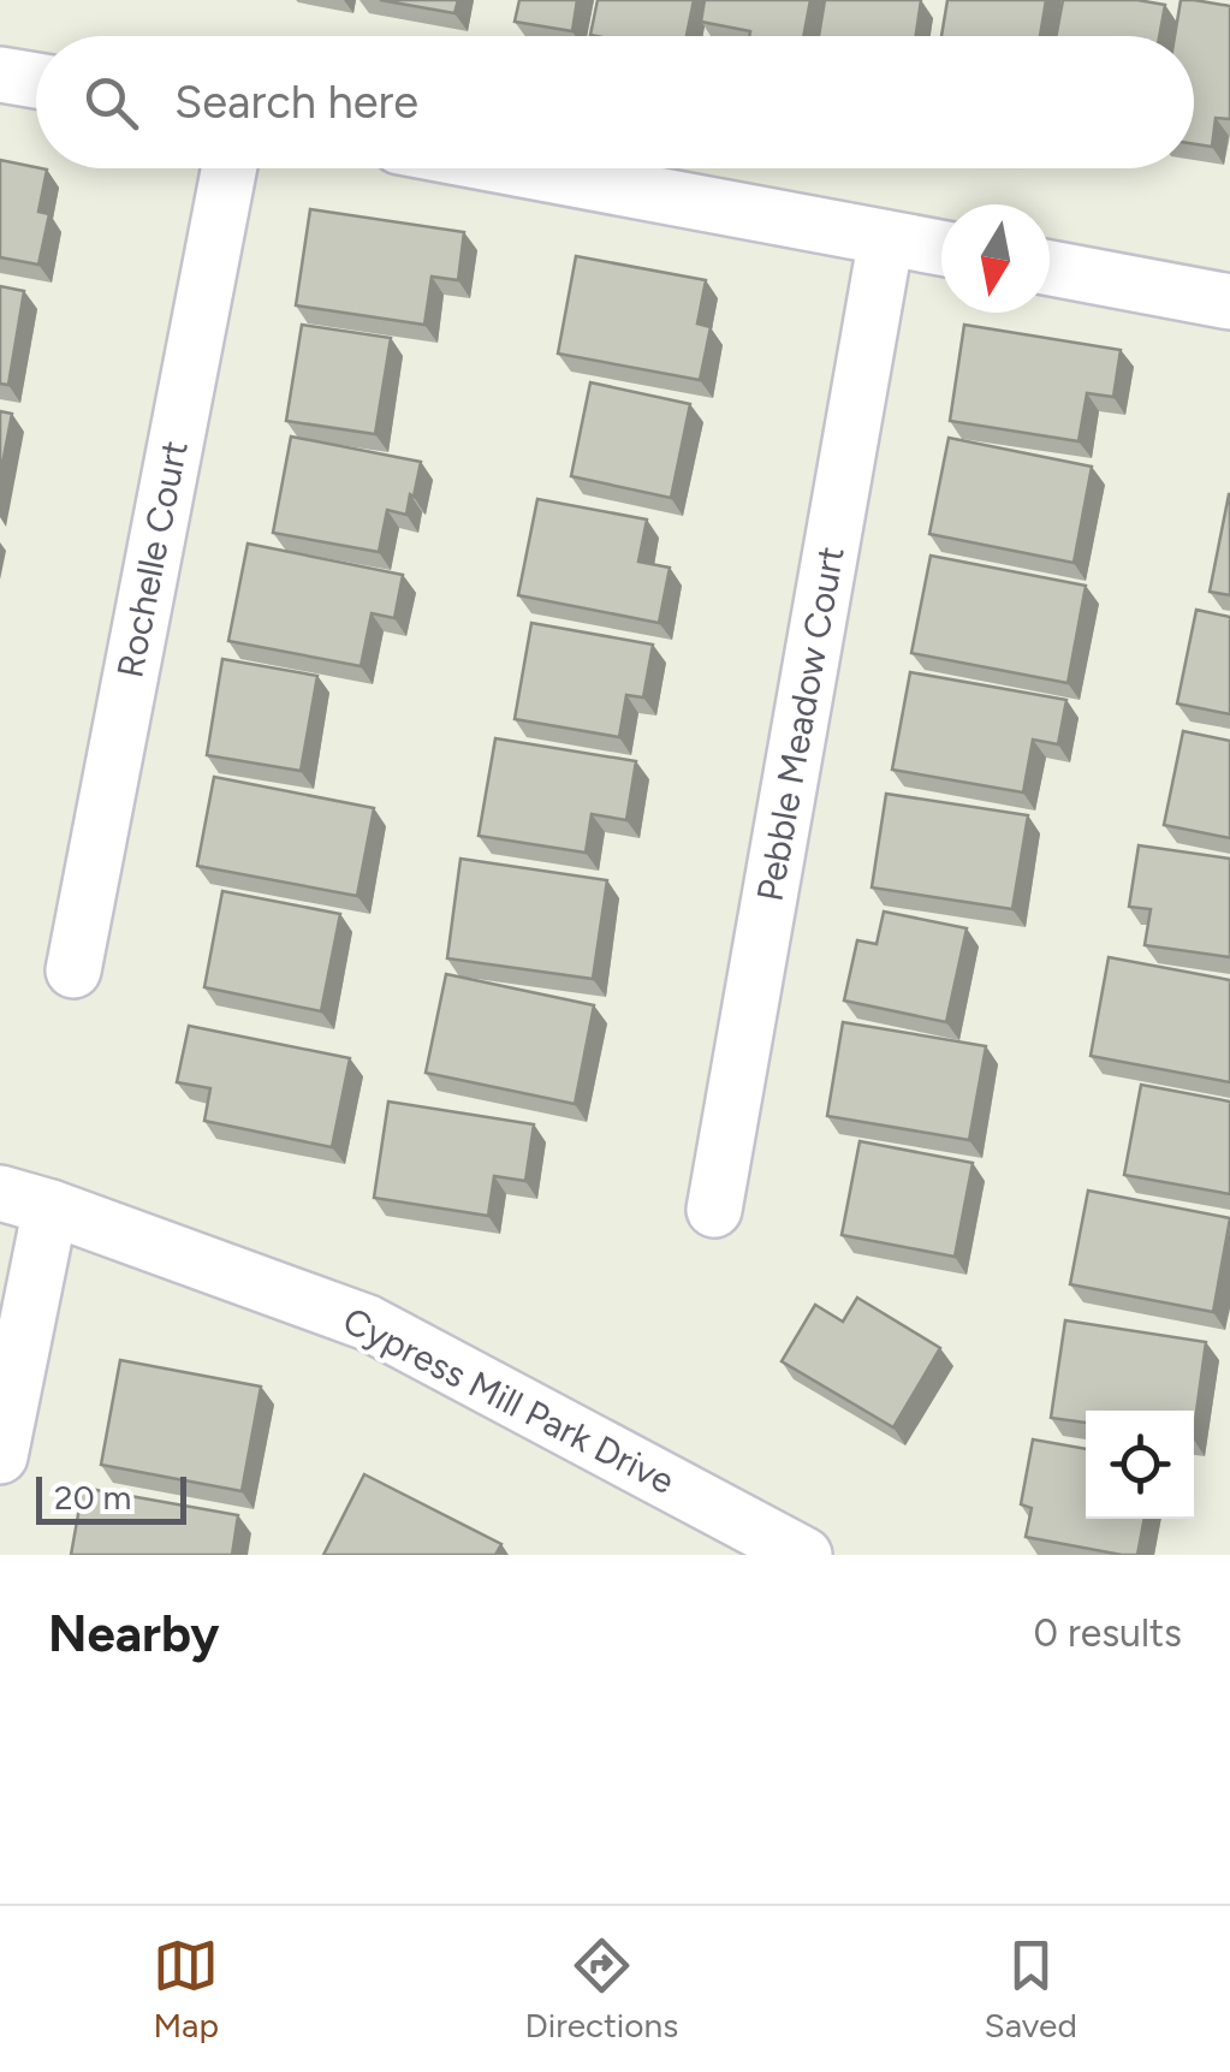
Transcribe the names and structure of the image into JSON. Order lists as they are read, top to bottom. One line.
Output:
{"streets":{"street":["Rochelle Court","Pebble Meadow Court","Cypress Mill Park Drive"]},"scale_bar":"20 m","north":"bottom","page":{"search":"Search here","scale":"20 m","heading":["Nearby","0 results"],"nav":["Map","Directions","Saved"]}}
